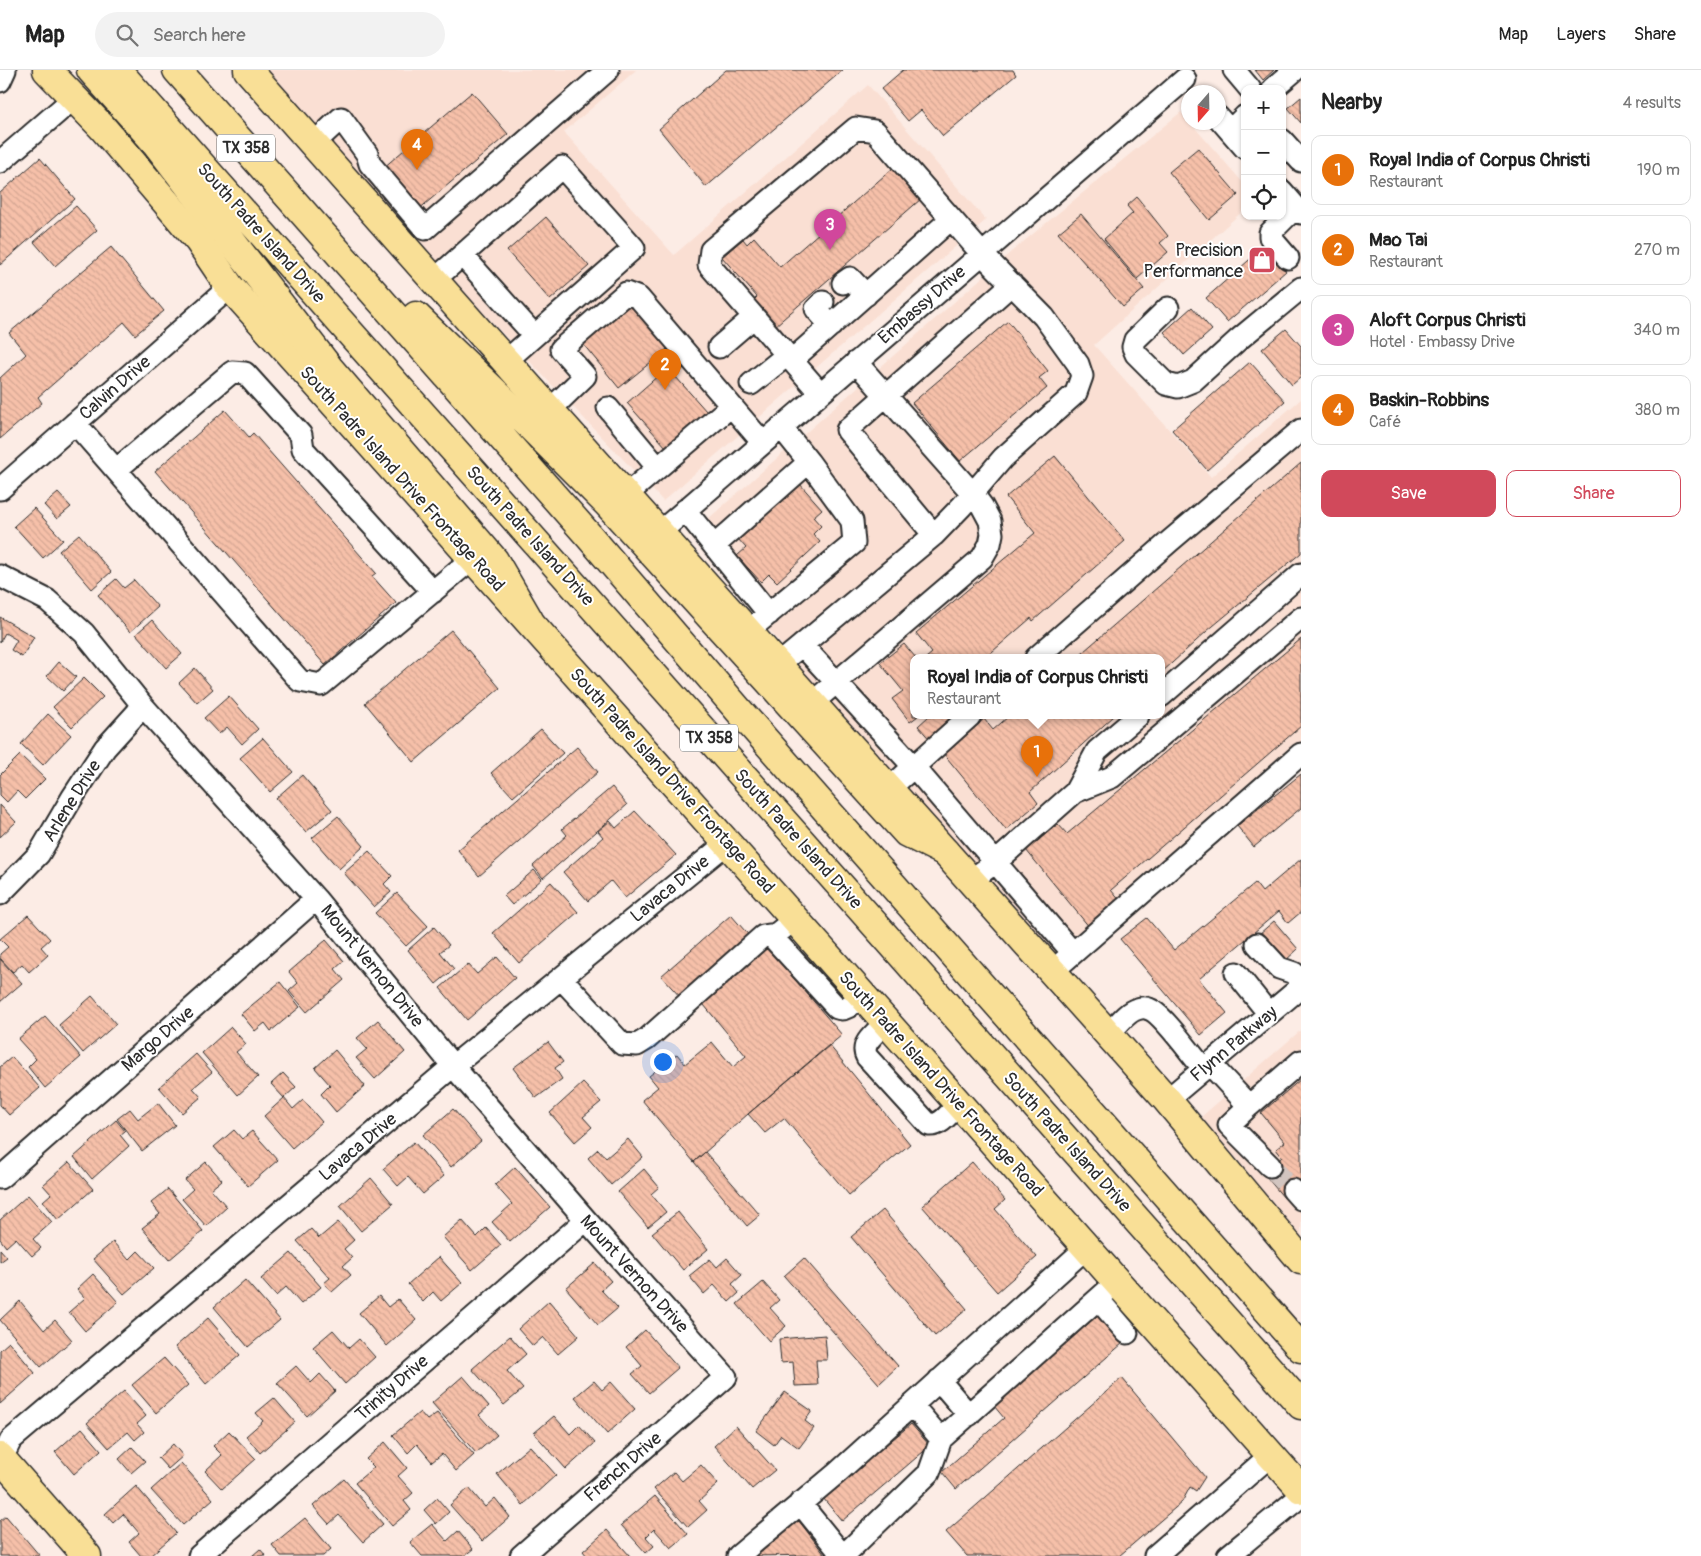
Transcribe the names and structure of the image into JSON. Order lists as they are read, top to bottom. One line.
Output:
{"streets":{"main road":["TX 358","South Padre Island Drive","South Padre Island Drive Frontage Road"],"street":["Embassy Drive","Calvin Drive","Arlene Drive","Lavaca Drive","Mount Vernon Drive","Margo Drive","Flynn Parkway","Trinity Drive","French Drive"]},"crossings":[["Calvin Drive","South Padre Island Drive Frontage Road"],["South Padre Island Drive Frontage Road","Lavaca Drive"],["Arlene Drive","Mount Vernon Drive"],["Lavaca Drive","Mount Vernon Drive"],["Mount Vernon Drive","Margo Drive"],["Mount Vernon Drive","Trinity Drive"],["Mount Vernon Drive","French Drive"]],"places":{"shop":["Precision Performance"]},"north":"bottom","page":{"header":"Map","search":"Search here","nav":["Map","Layers","Share"],"heading":["Nearby","4 results"],"map_buttons":["+","−"],"pins":["4","3","2","1"],"list":[{"mark":"1","name":"Royal India of Corpus Christi","note":"Restaurant","value":"190 m"},{"mark":"2","name":"Mao Tai","note":"Restaurant","value":"270 m"},{"mark":"3","name":"Aloft Corpus Christi","note":"Hotel · Embassy Drive","value":"340 m"},{"mark":"4","name":"Baskin-Robbins","note":"Café","value":"380 m"}],"buttons":["Save","Share"],"popup":["Royal India of Corpus Christi","Restaurant"]}}
